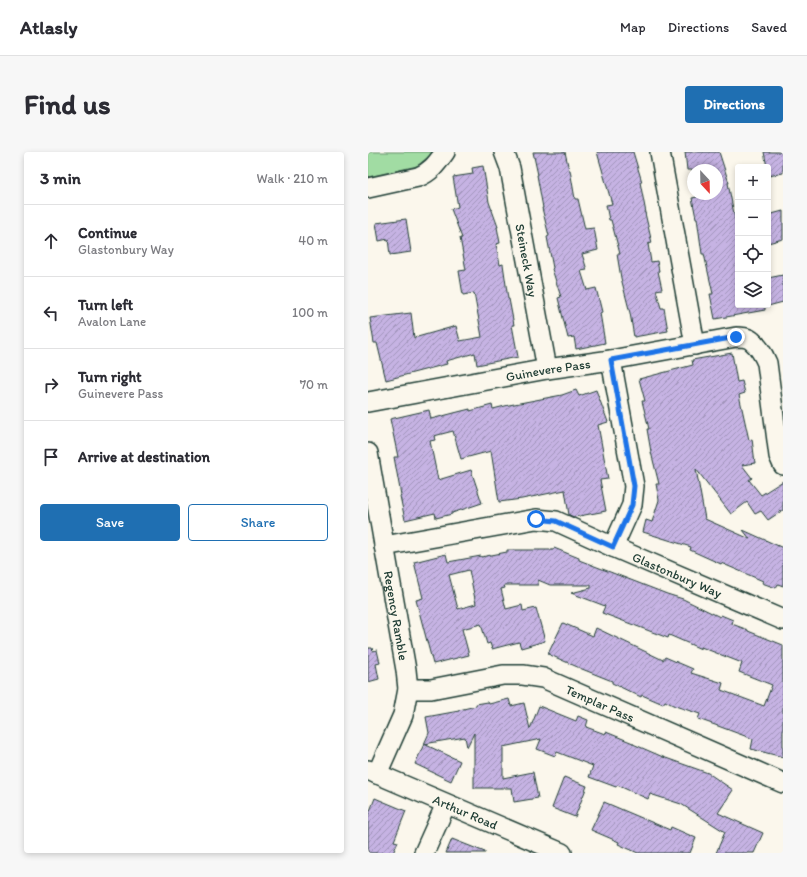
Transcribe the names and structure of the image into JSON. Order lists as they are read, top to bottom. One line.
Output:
{"streets":{"street":["Steineck Way","Guinevere Pass","Glastonbury Way","Regency Ramble","Templar Pass","Arthur Road"]},"crossings":[["Steineck Way","Guinevere Pass"],["Glastonbury Way","Regency Ramble"],["Regency Ramble","Templar Pass"],["Regency Ramble","Arthur Road"]],"north":"bottom","page":{"header":"Atlasly","nav":["Map","Directions","Saved"],"buttons":["Directions",["Save","Share"]],"title":"Find us","heading":["3 min","Walk · 210 m"],"map_buttons":["+","−"],"list":[["Continue","Glastonbury Way","40 m"],["Turn left","Avalon Lane","100 m"],["Turn right","Guinevere Pass","70 m"],"Arrive at destination"]}}
